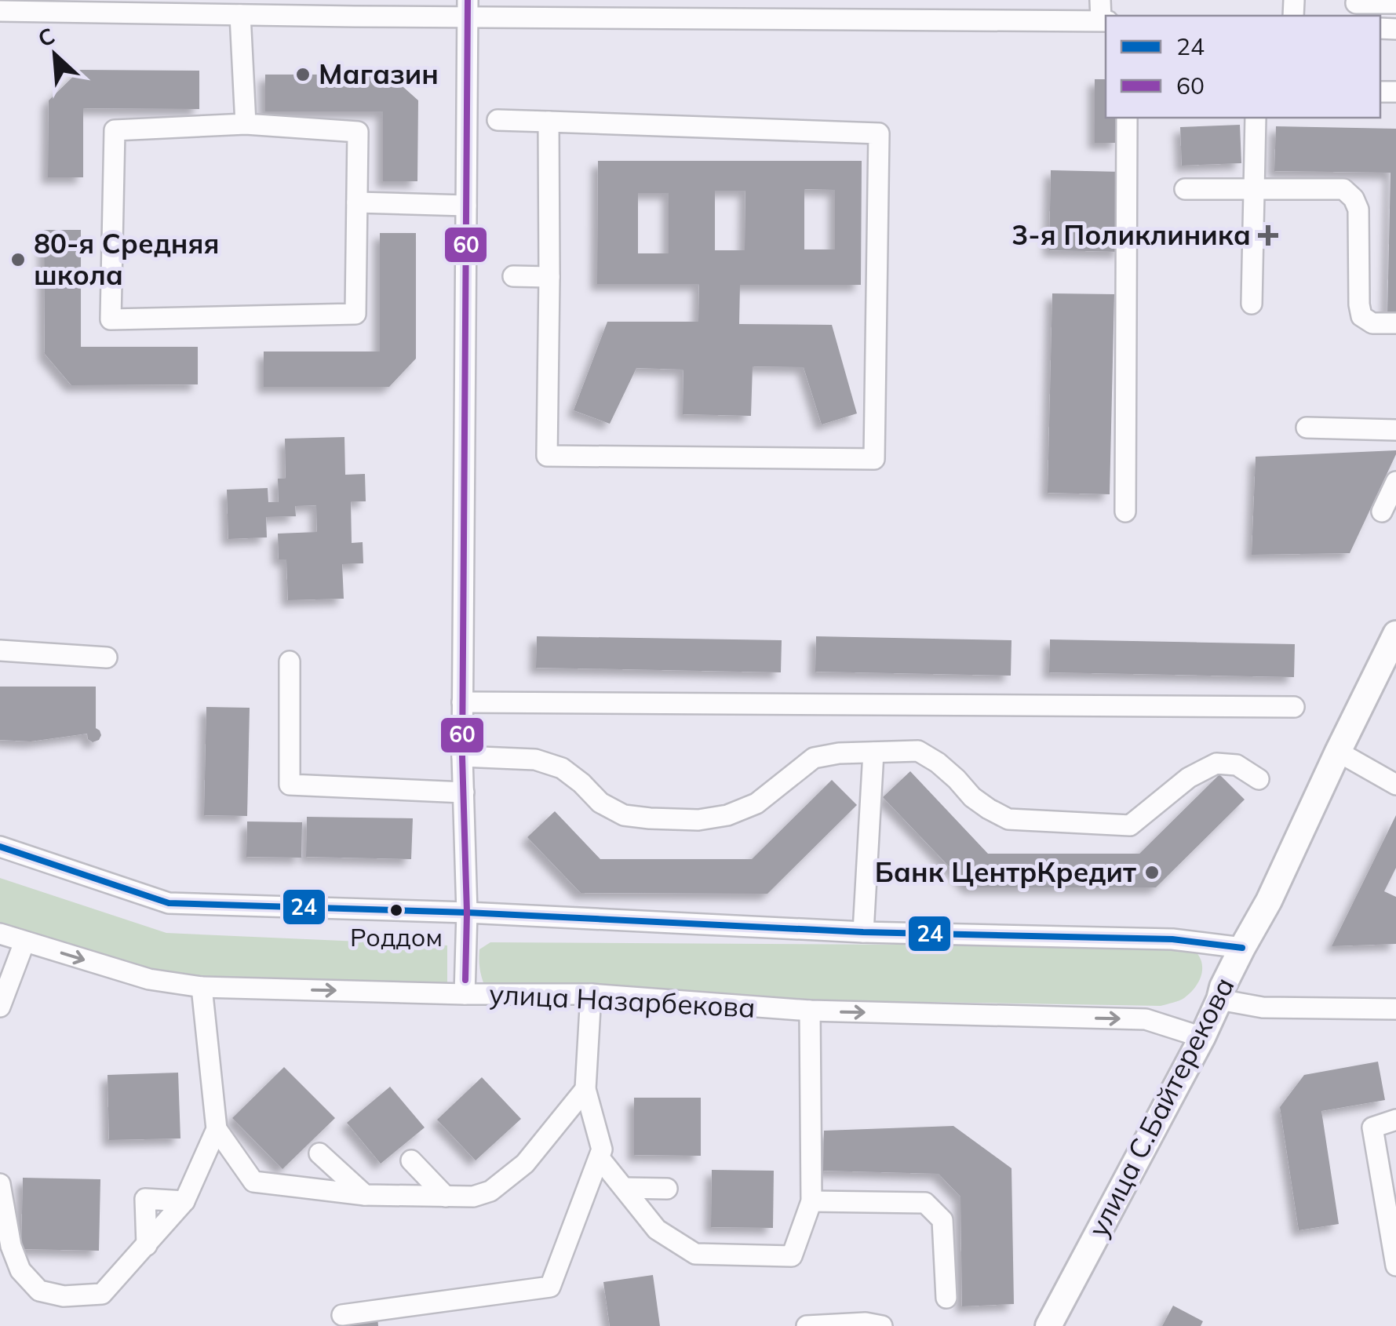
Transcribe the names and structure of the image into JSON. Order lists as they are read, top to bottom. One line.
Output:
{"streets":{"main road":["улица С.Байтерекова"],"street":["улица Назарбекова"]},"crossings":[["улица Назарбекова","улица С.Байтерекова"]],"places":{"other":["Магазин","80-я Средняя школа","Банк ЦентрКредит","Роддом"],"health":["3-я Поликлиника"]},"lines":["transit line 60","transit line 24"],"legend":["24","60"],"north":"top left"}
